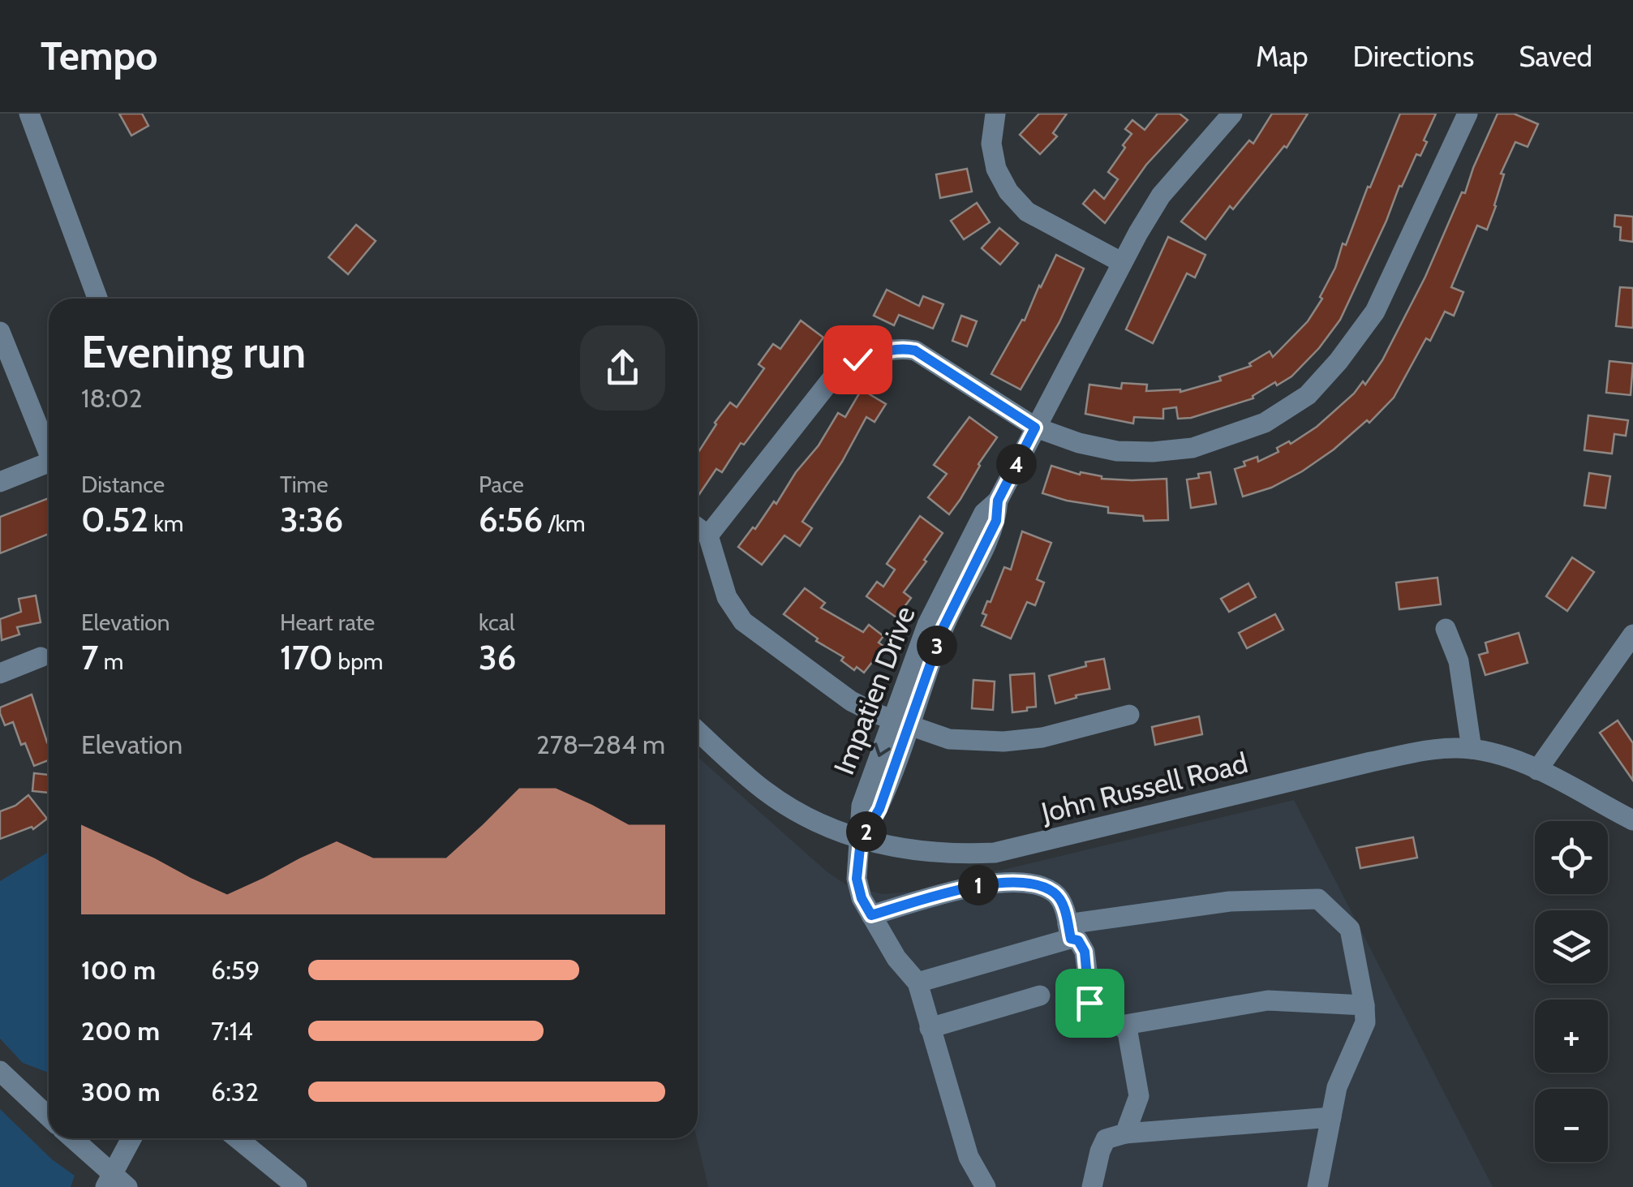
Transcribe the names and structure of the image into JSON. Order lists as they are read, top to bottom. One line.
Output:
{"streets":{"street":["Impatien Drive","John Russell Road"]},"crossings":[["Impatien Drive","John Russell Road"]],"page":{"header":"Tempo","nav":["Map","Directions","Saved"],"heading":["Evening run","18:02"],"stats":[["Distance","0.52 km"],["Time","3:36"],["Pace","6:56 /km"],["Elevation","7 m"],["Heart rate","170 bpm"],["kcal","36"]],"pins":["4","3","2","1"],"chart":["Elevation","278–284 m"],"map_buttons":["+","−"],"list":[{"name":"100 m","note":"6:59"},{"name":"200 m","note":"7:14"},{"name":"300 m","note":"6:32"}]}}
